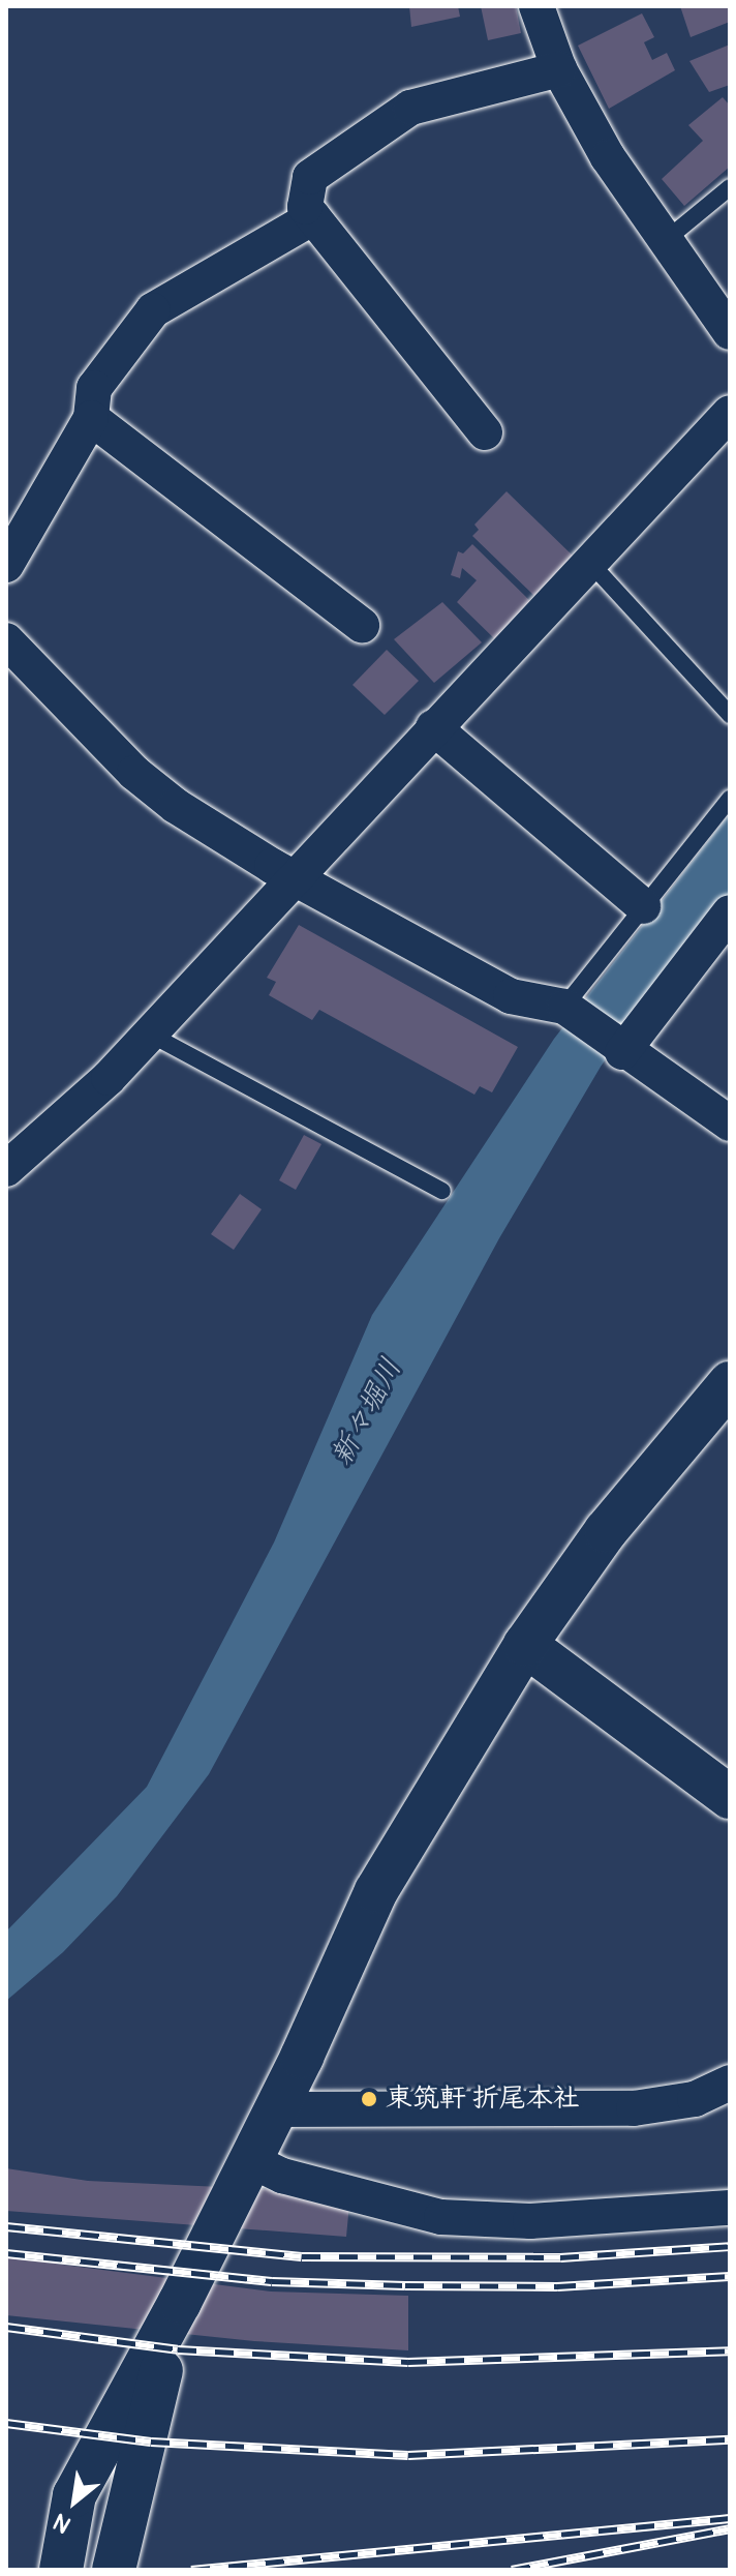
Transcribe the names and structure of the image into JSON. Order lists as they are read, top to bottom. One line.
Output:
{"water":["新々堀川"],"places":["東筑軒 折尾本社"],"north":"bottom left"}
